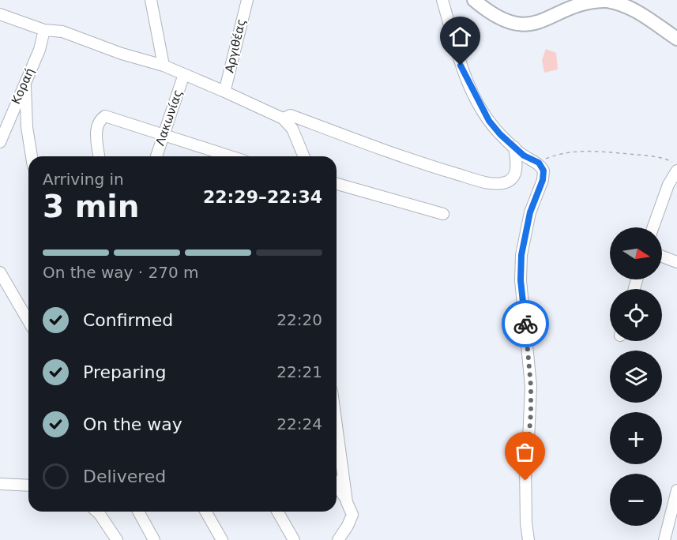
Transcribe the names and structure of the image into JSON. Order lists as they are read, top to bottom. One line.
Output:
{"streets":{"street":["Αργιθέας","Κοραή","Λακωνίας"]},"north":"right","page":{"heading":["3 min","Arriving in","22:29–22:34"],"map_buttons":["+","−"],"bar":"On the way · 270 m","list":[["Confirmed","22:20"],["Preparing","22:21"],["On the way","22:24"],"Delivered"]}}
